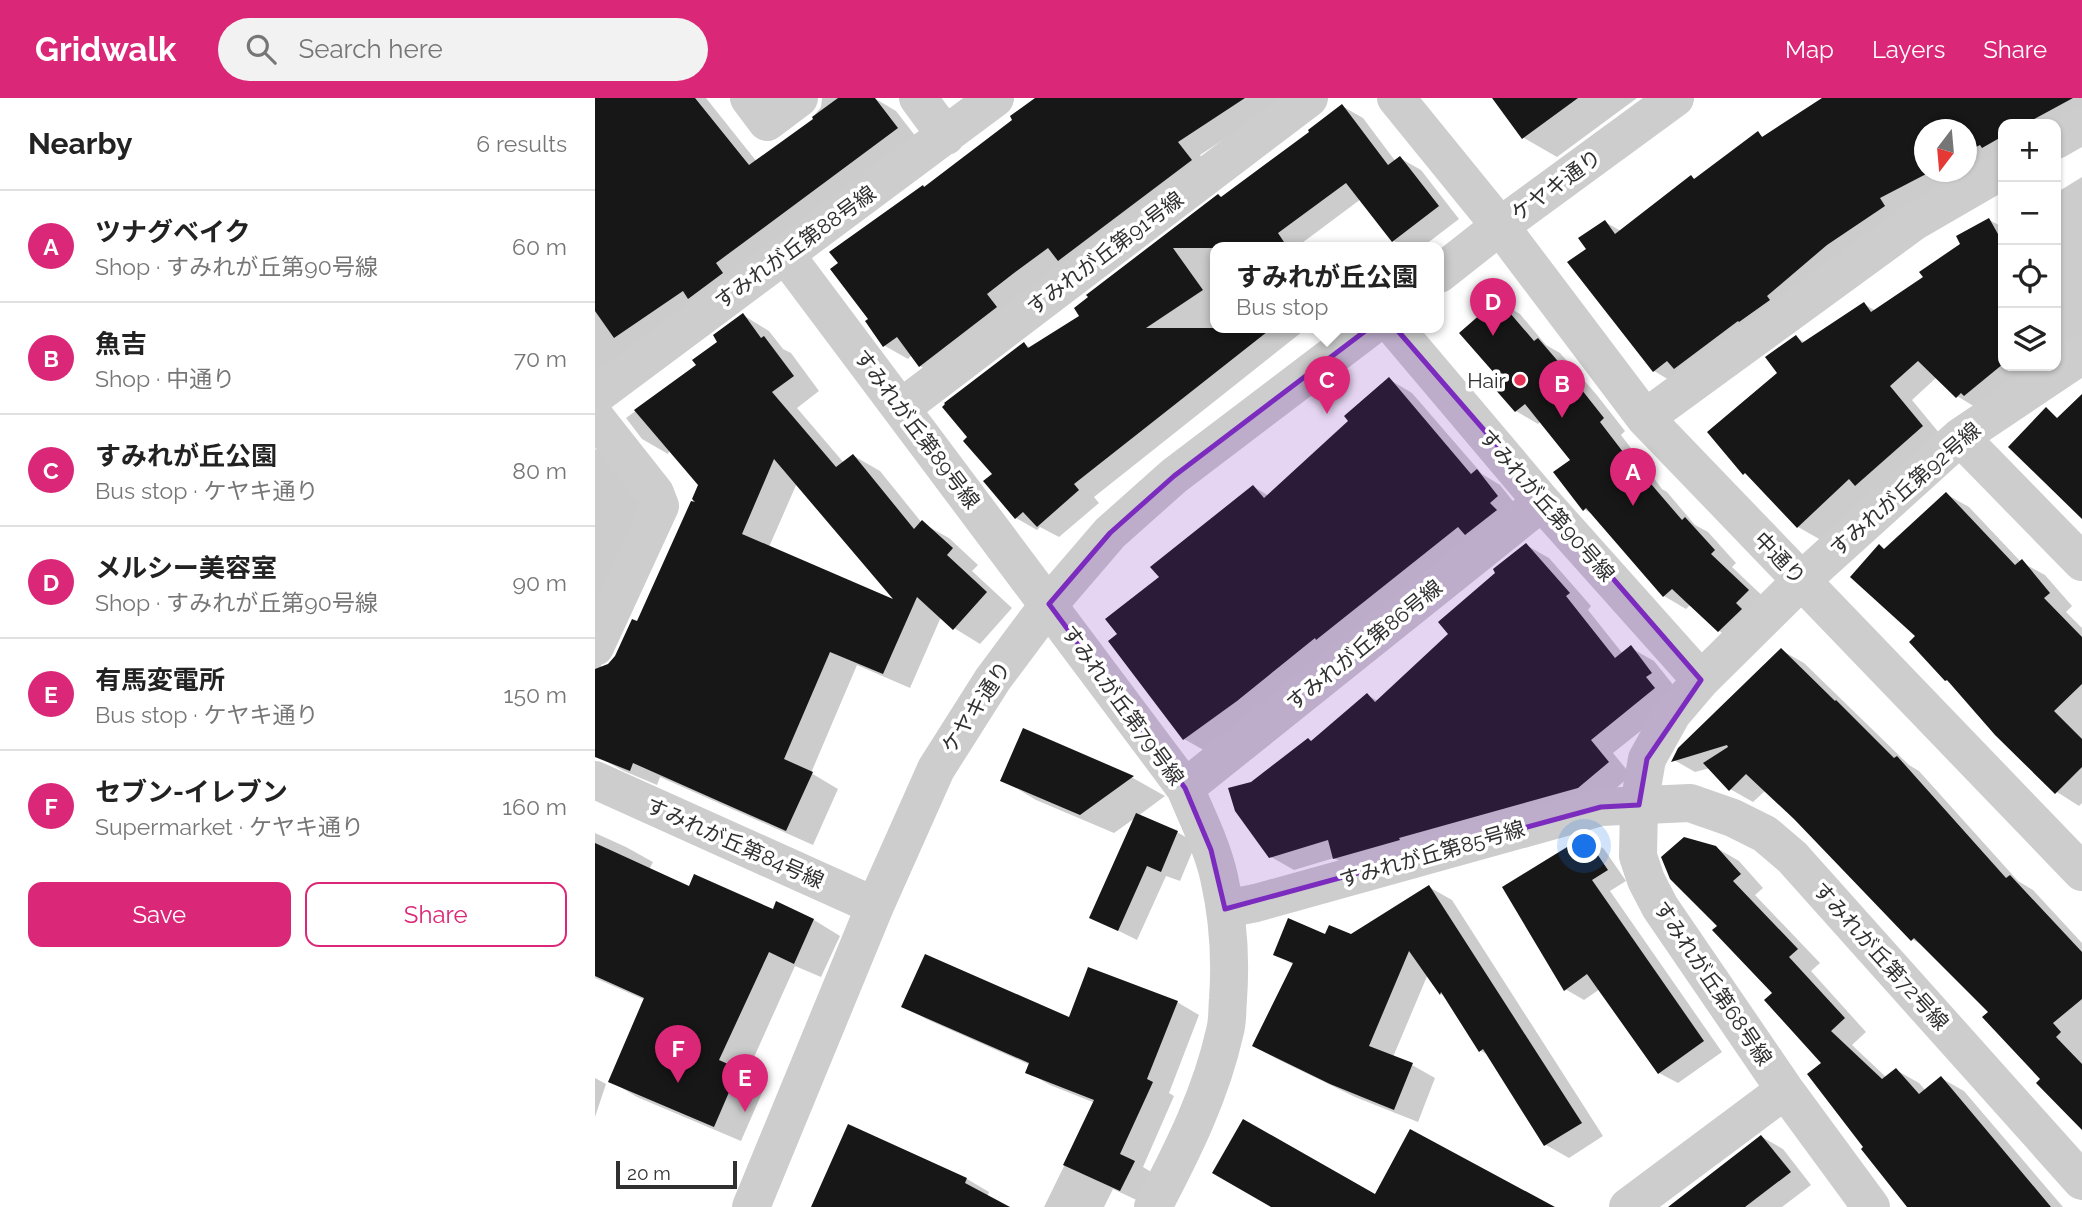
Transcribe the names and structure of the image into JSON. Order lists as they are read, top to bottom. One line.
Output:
{"streets":{"street":["ケヤキ通り","すみれが丘第88号線","すみれが丘第91号線","すみれが丘第89号線","すみれが丘第92号線","すみれが丘第90号線","中通り","すみれが丘第86号線","すみれが丘第79号線","すみれが丘第84号線","すみれが丘第85号線","すみれが丘第72号線","すみれが丘第68号線"]},"crossings":[["ケヤキ通り","すみれが丘第89号線"],["ケヤキ通り","中通り"],["ケヤキ通り","すみれが丘第79号線"],["ケヤキ通り","すみれが丘第84号線"],["すみれが丘第88号線","すみれが丘第89号線"],["すみれが丘第91号線","すみれが丘第89号線"],["すみれが丘第89号線","すみれが丘第79号線"],["すみれが丘第92号線","中通り"],["すみれが丘第92号線","すみれが丘第68号線"],["すみれが丘第90号線","すみれが丘第86号線"],["すみれが丘第90号線","すみれが丘第68号線"],["中通り","すみれが丘第68号線"],["すみれが丘第86号線","すみれが丘第79号線"],["すみれが丘第79号線","すみれが丘第85号線"],["すみれが丘第85号線","すみれが丘第72号線"],["すみれが丘第85号線","すみれが丘第68号線"],["すみれが丘第72号線","すみれが丘第68号線"]],"places":["Hair"],"scale_bar":"20 m","north":"bottom","page":{"header":"Gridwalk","search":"Search here","nav":["Map","Layers","Share"],"heading":["Nearby","6 results"],"map_buttons":["+","−"],"list":[{"mark":"A","name":"ツナグベイク","note":"Shop · すみれが丘第90号線","value":"60 m"},{"mark":"B","name":"魚吉","note":"Shop · 中通り","value":"70 m"},{"mark":"C","name":"すみれが丘公園","note":"Bus stop · ケヤキ通り","value":"80 m"},{"mark":"D","name":"メルシー美容室","note":"Shop · すみれが丘第90号線","value":"90 m"},{"mark":"E","name":"有馬変電所","note":"Bus stop · ケヤキ通り","value":"150 m"},{"mark":"F","name":"セブン-イレブン","note":"Supermarket · ケヤキ通り","value":"160 m"}],"popup":["すみれが丘公園","Bus stop"],"pins":["D","C","B","A","F","E"],"buttons":["Save","Share"],"scale":"20 m"}}
